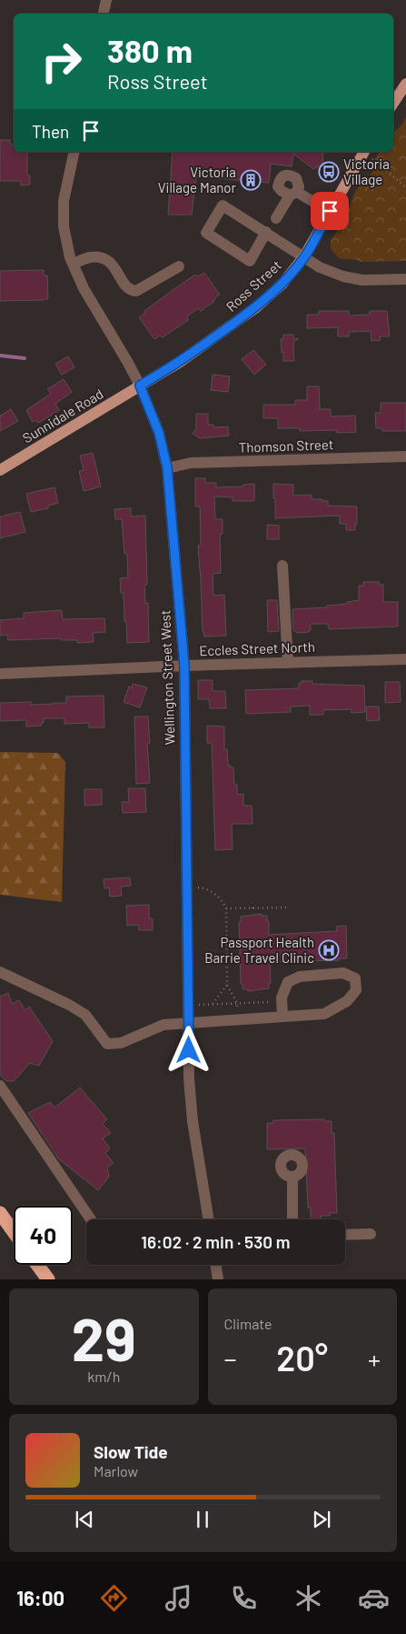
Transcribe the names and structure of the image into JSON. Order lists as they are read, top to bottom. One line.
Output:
{"streets":{"main road":["Ross Street","Sunnidale Road"],"street":["Thomson Street","Eccles Street North","Wellington Street West"]},"crossings":[["Ross Street","Sunnidale Road"],["Ross Street","Wellington Street West"],["Sunnidale Road","Wellington Street West"],["Thomson Street","Wellington Street West"],["Eccles Street North","Wellington Street West"]],"places":{"bus stop":["Victoria Village"],"building":["Victoria Village Manor"],"hospital":["Passport Health Barrie Travel Clinic"]},"page":{"turn":["380 m","Ross Street"],"then":"Then","limit":"40","trip":"16:02 · 2 min · 530 m","tile":[["29","km/h"],"Climate"],"heat":["−","20°","+"],"song":["Slow Tide","Marlow"],"tabs":"16:00"}}
